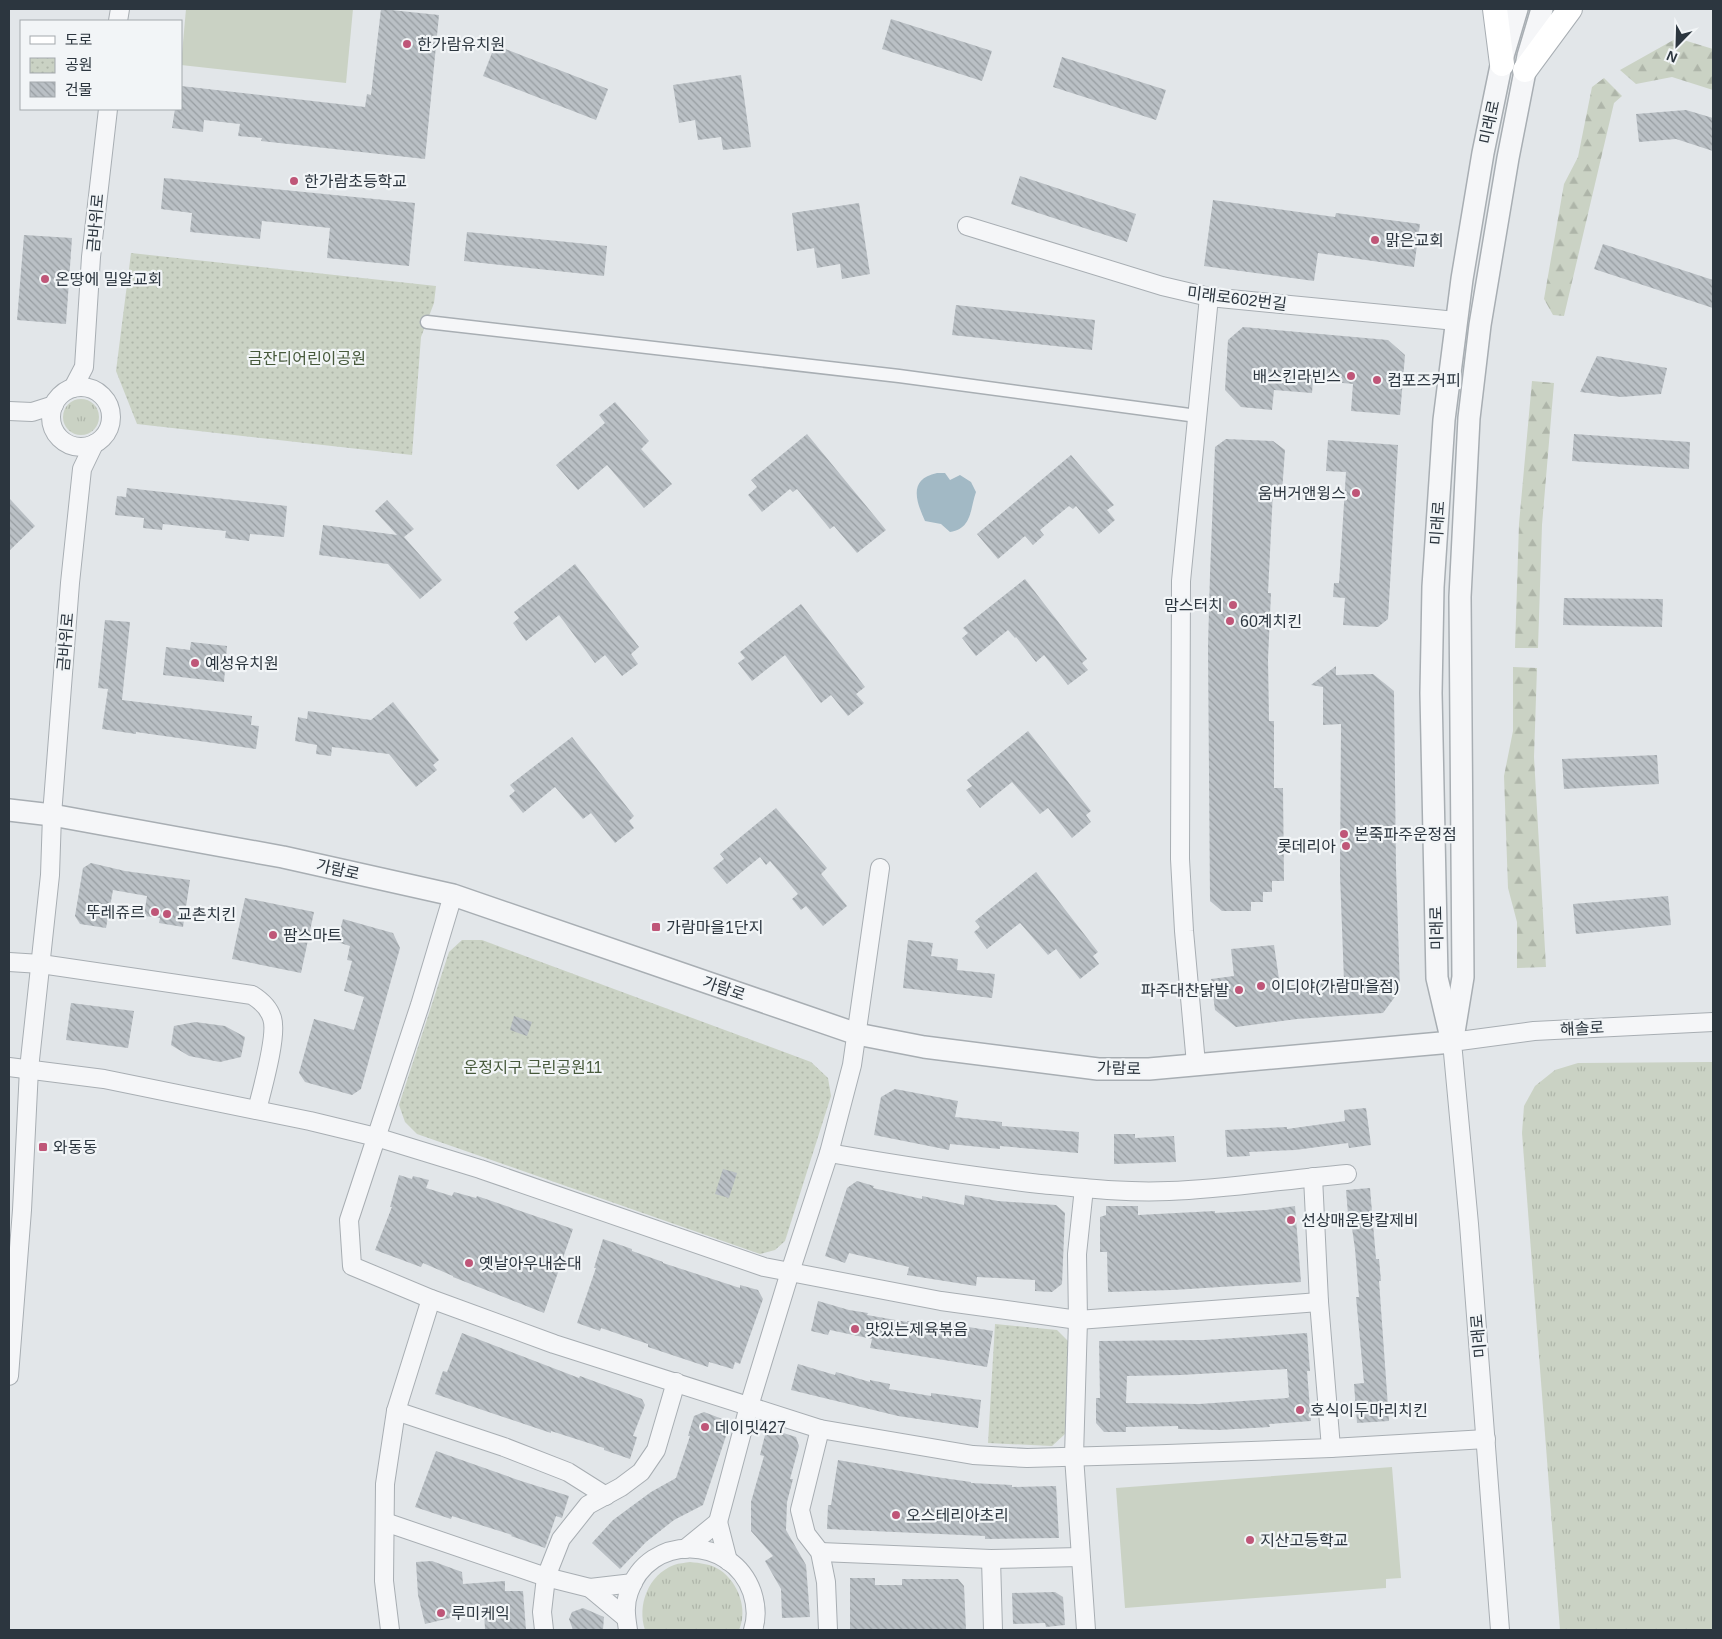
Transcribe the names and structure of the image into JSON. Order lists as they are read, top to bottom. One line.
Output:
{"streets":{"street":["미래로","금바위로","미래로602번길","가람로","해솔로"]},"crossings":[["미래로","미래로602번길"],["미래로","가람로"],["미래로","해솔로"],["금바위로","가람로"],["가람로","해솔로"]],"parks":["금잔디어린이공원","운정지구 근린공원11"],"places":{"other":["한가람유치원","한가람초등학교","맑은교회","온땅에 밀알교회","배스킨라빈스","컴포즈커피","움버거앤윙스","맘스터치","60계치킨","예성유치원","본죽파주운정점","롯데리아","뚜레쥬르","교촌치킨","팜스마트","이디야(가람마을점)","파주대찬닭발","선상매운탕칼제비","옛날아우내순대","맛있는제육볶음","호식이두마리치킨","데이밋427","오스테리아초리","지산고등학교","루미케익"],"transit":["가람마을1단지","와동동"]},"legend":["도로","공원","건물"],"north":"bottom left"}
